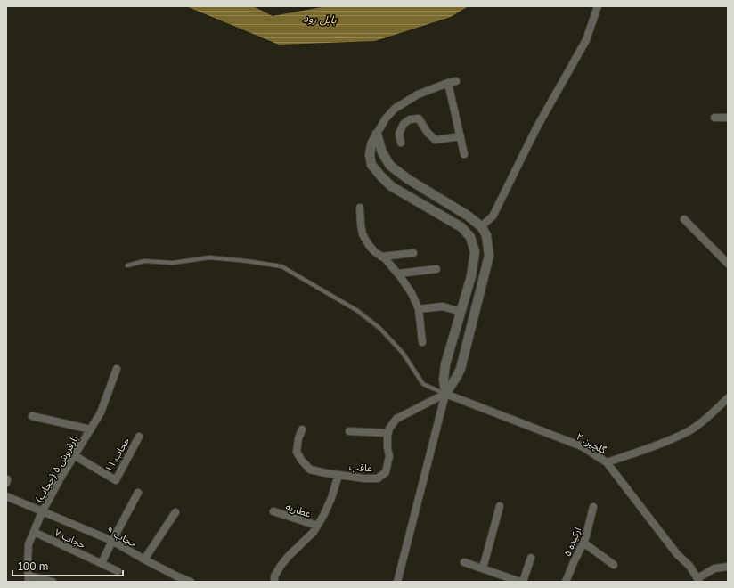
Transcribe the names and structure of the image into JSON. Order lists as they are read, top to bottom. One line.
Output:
{"streets":{"street":["گلچین ۲","حجاب ۱۱","عاقب","بارفروش ۵ (حجاب)","عطاریه","حجاب ۹","حجاب ۷","ارکیده ۵"]},"crossings":[["حجاب ۱۱","بارفروش ۵ (حجاب)"],["بارفروش ۵ (حجاب)","حجاب ۹"],["بارفروش ۵ (حجاب)","حجاب ۷"]],"water":["بابل رود"],"scale_bar":"100 m"}
